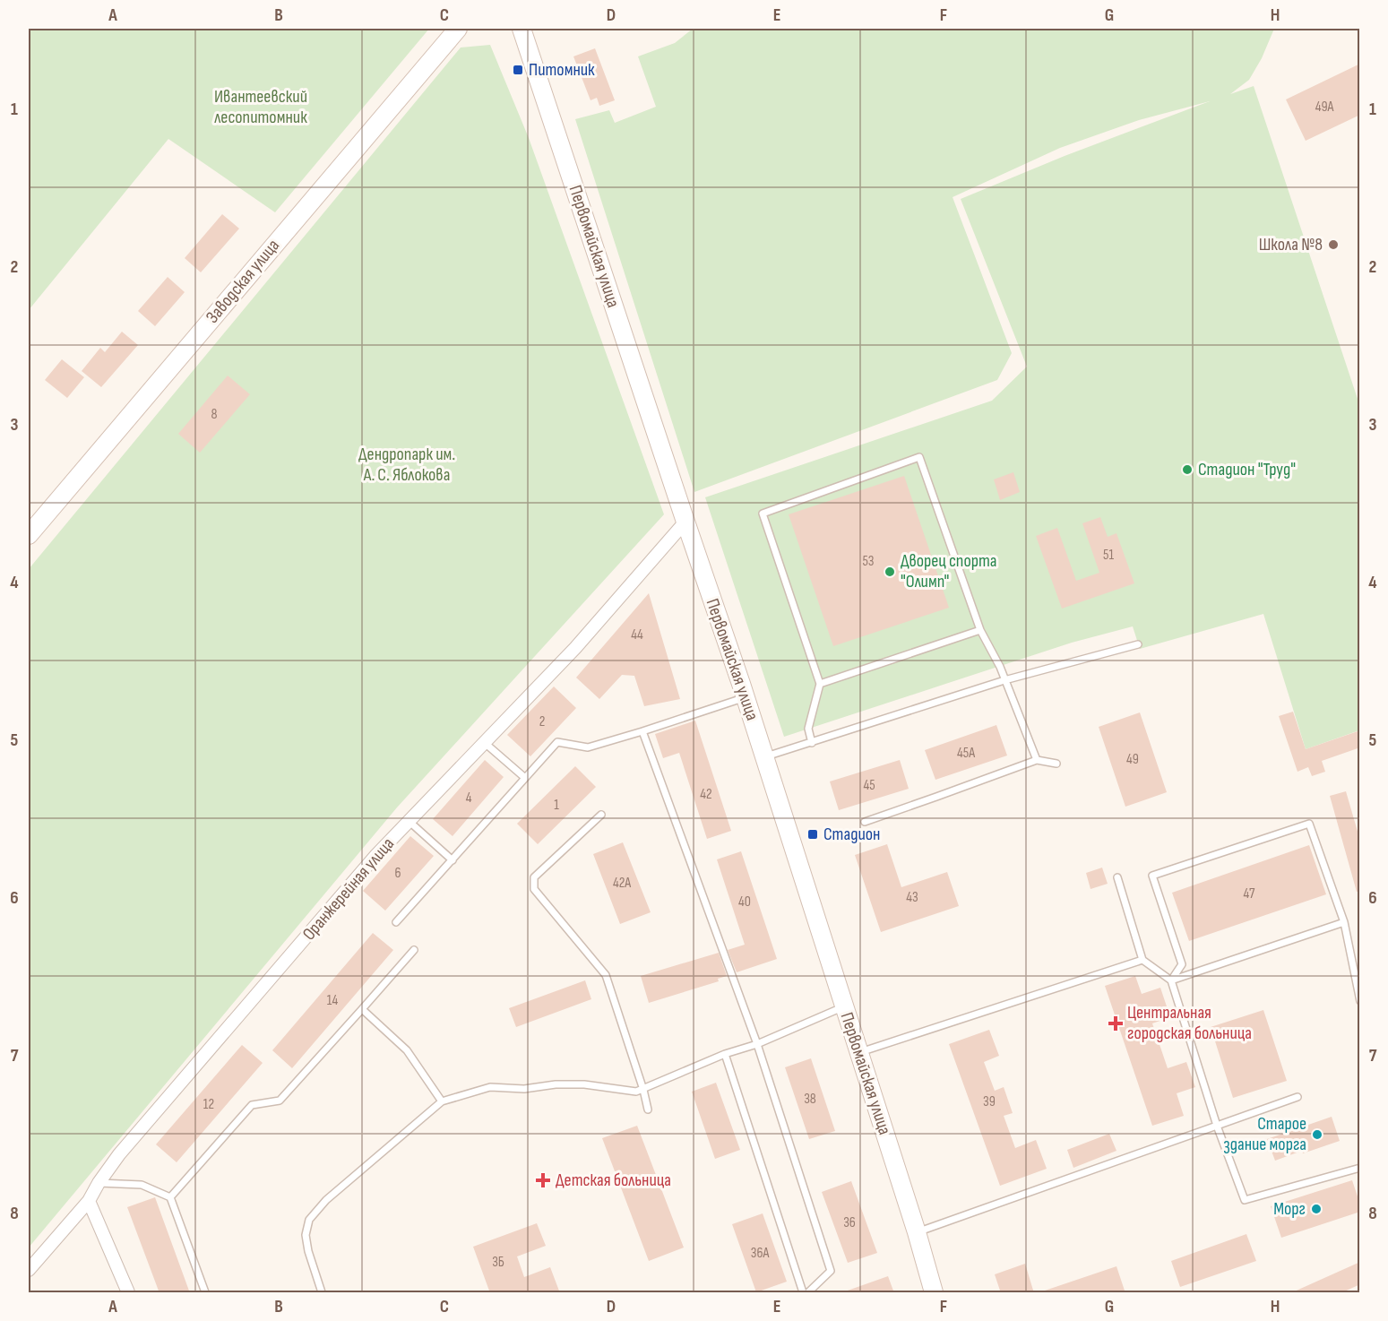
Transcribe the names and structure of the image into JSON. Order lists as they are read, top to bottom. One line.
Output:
{"streets":{"main road":["Первомайская улица","Заводская улица"],"street":["Оранжерейная улица"]},"crossings":[["Первомайская улица","Оранжерейная улица"]],"parks":["Ивантеевский лесопитомник","Дендропарк им. А. С. Яблокова"],"places":{"transit":["Питомник","Стадион"],"other":["Школа №8","Стадион \"Труд\"","Дворец спорта \"Олимп\"","Старое здание морга","Морг"],"health":["Центральная городская больница","Детская больница"]},"house_numbers":["49А","8","51","53","44","2","45А","49","45","42","4","1","6","42А","47","43","40","14","38","39","12","36","36А","3Б"],"grid":{"columns":["A","B","C","D","E","F","G","H"],"rows":["1","2","3","4","5","6","7","8"]}}
